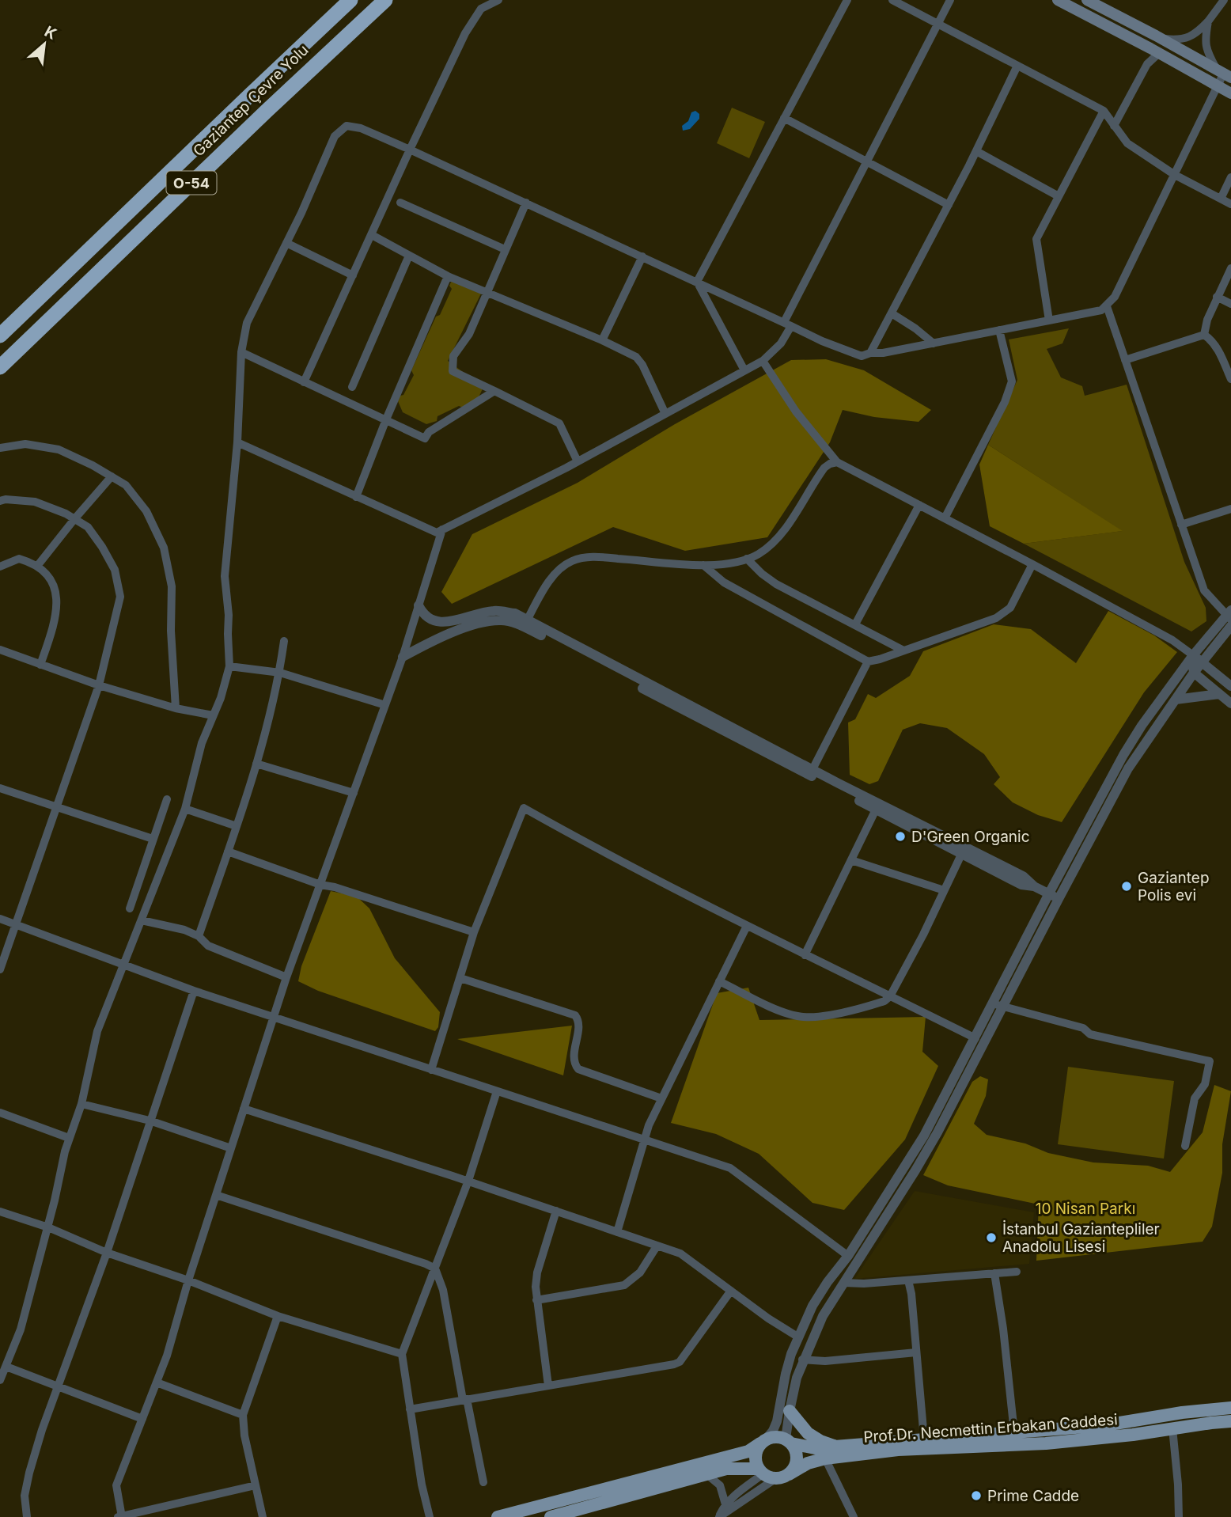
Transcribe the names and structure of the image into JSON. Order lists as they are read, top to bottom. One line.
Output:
{"streets":{"highway":["Gaziantep Çevre Yolu","O-54"],"main road":["Prof.Dr. Necmettin Erbakan Caddesi"]},"parks":["10 Nisan Parkı"],"places":["D'Green Organic","Gaziantep Polis evi","İstanbul Gaziantepliler Anadolu Lisesi","Prime Cadde"],"north":"top right"}
